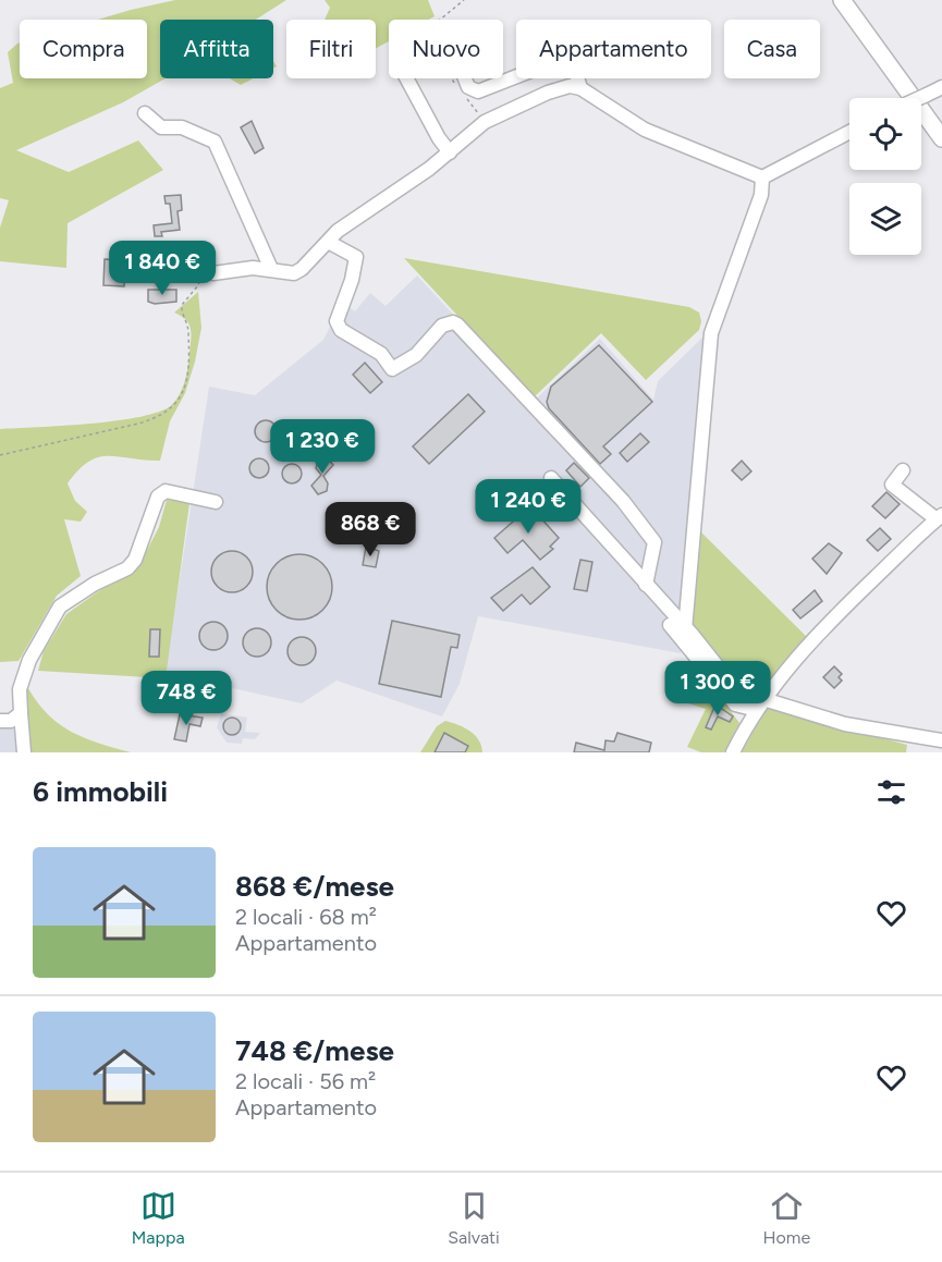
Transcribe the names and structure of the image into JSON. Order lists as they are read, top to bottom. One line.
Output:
{"page":{"chip":["Compra","Affitta","Filtri","Nuovo","Appartamento","Casa"],"price":["1 840 €","1 230 €","1 240 €","868 €","1 300 €","748 €"],"heading":"6 immobili","list":[{"name":"868 €/mese","note":"2 locali · 68 m² · Appartamento"},{"name":"748 €/mese","note":"2 locali · 56 m² · Appartamento"}],"tabs":["Mappa","Salvati","Home"]}}
